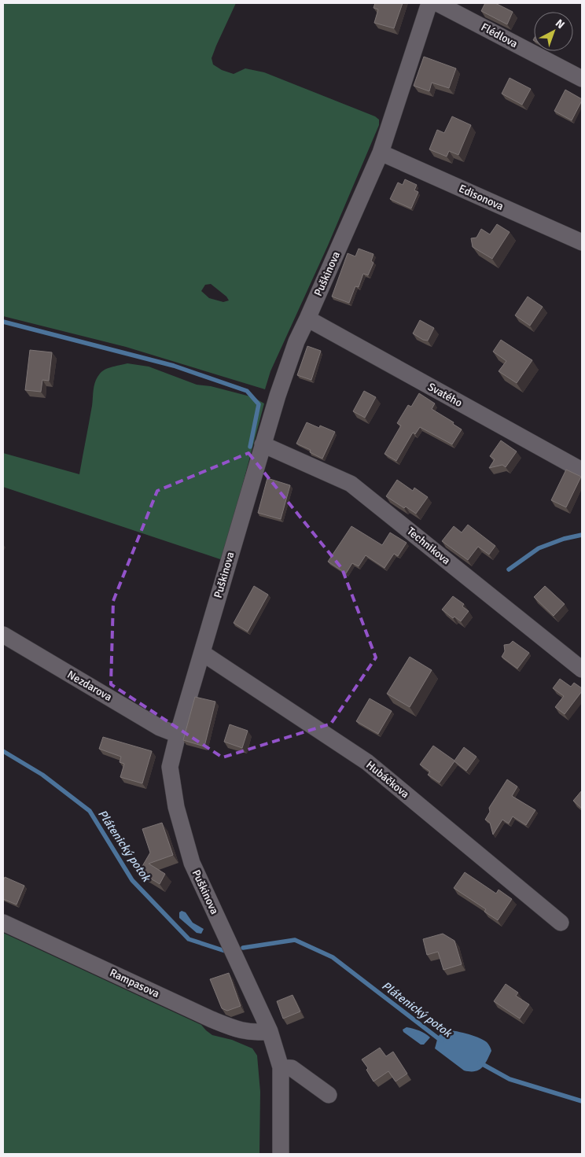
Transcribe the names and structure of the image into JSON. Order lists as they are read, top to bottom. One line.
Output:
{"streets":{"street":["Flédlova","Edisonova","Puškinova","Svatého","Technikova","Nezdarova","Hubáčkova","Rampasova"]},"crossings":[["Edisonova","Puškinova"],["Puškinova","Svatého"],["Puškinova","Technikova"],["Puškinova","Nezdarova"],["Puškinova","Hubáčkova"],["Puškinova","Rampasova"]],"water":["Plátenický potok"],"north":"top right"}
